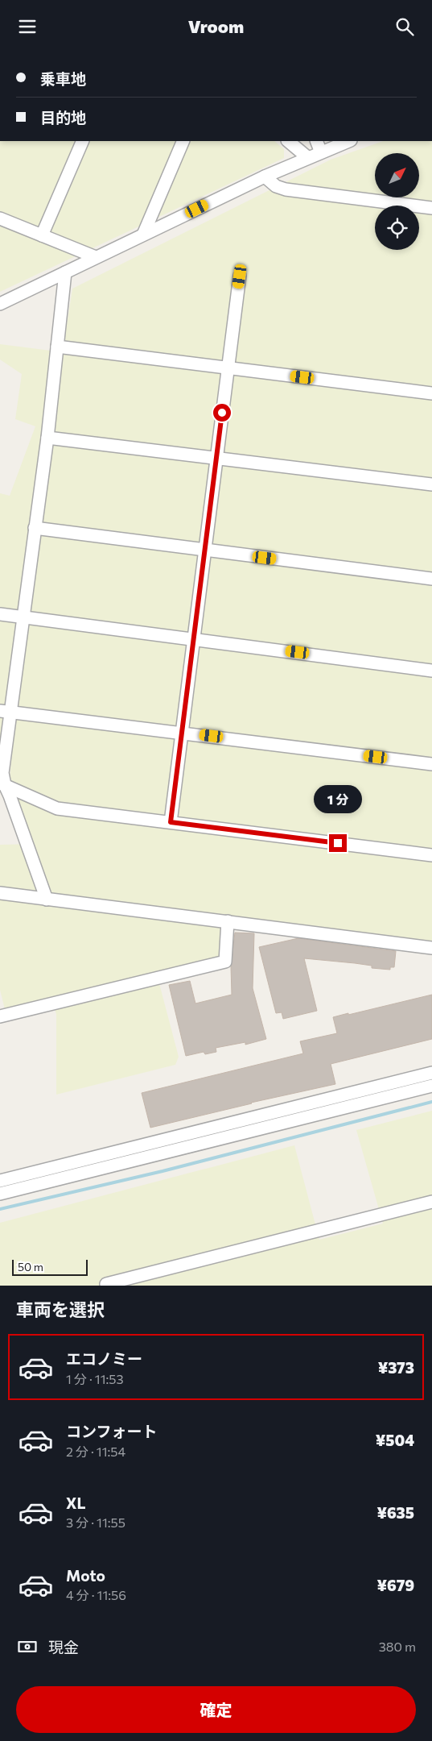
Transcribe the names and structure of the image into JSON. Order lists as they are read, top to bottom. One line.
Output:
{"scale_bar":"50 m","north":"top right","page":{"header":"Vroom","banner":["乗車地","目的地"],"bubble":"1 分","scale":"50 m","heading":"車両を選択","list":[{"name":"エコノミー","note":"1 分 · 11:53","value":"¥373"},{"name":"コンフォート","note":"2 分 · 11:54","value":"¥504"},{"name":"XL","note":"3 分 · 11:55","value":"¥635"},{"name":"Moto","note":"4 分 · 11:56","value":"¥679"}],"pay":["現金","380 m"],"buttons":"確定"}}
